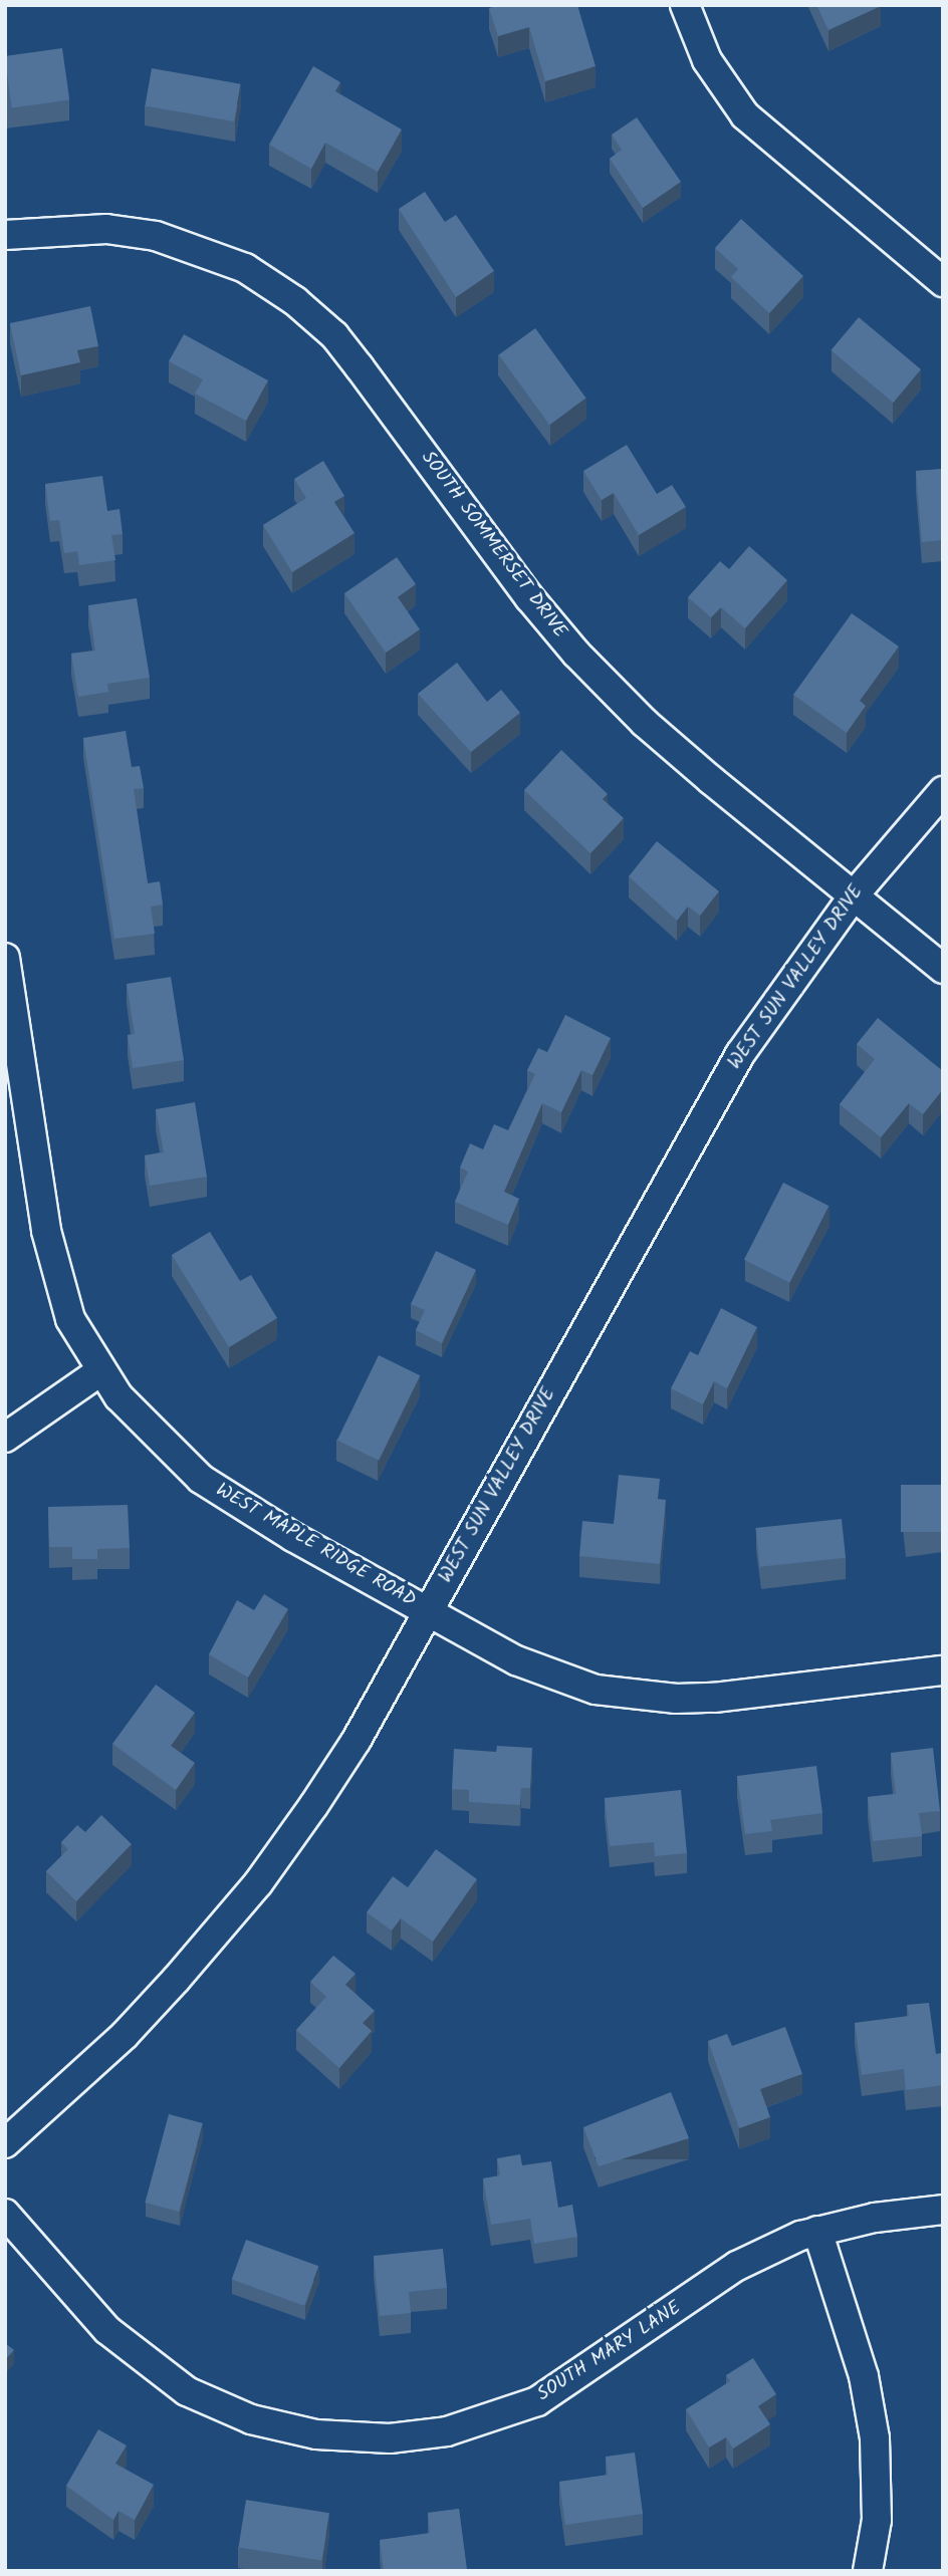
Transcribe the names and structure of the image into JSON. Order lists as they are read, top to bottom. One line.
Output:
{"streets":{"street":["SOUTH SOMMERSET DRIVE","WEST SUN VALLEY DRIVE","WEST MAPLE RIDGE ROAD","SOUTH MARY LANE"]},"crossings":[["SOUTH SOMMERSET DRIVE","WEST SUN VALLEY DRIVE"],["WEST SUN VALLEY DRIVE","WEST MAPLE RIDGE ROAD"]]}
